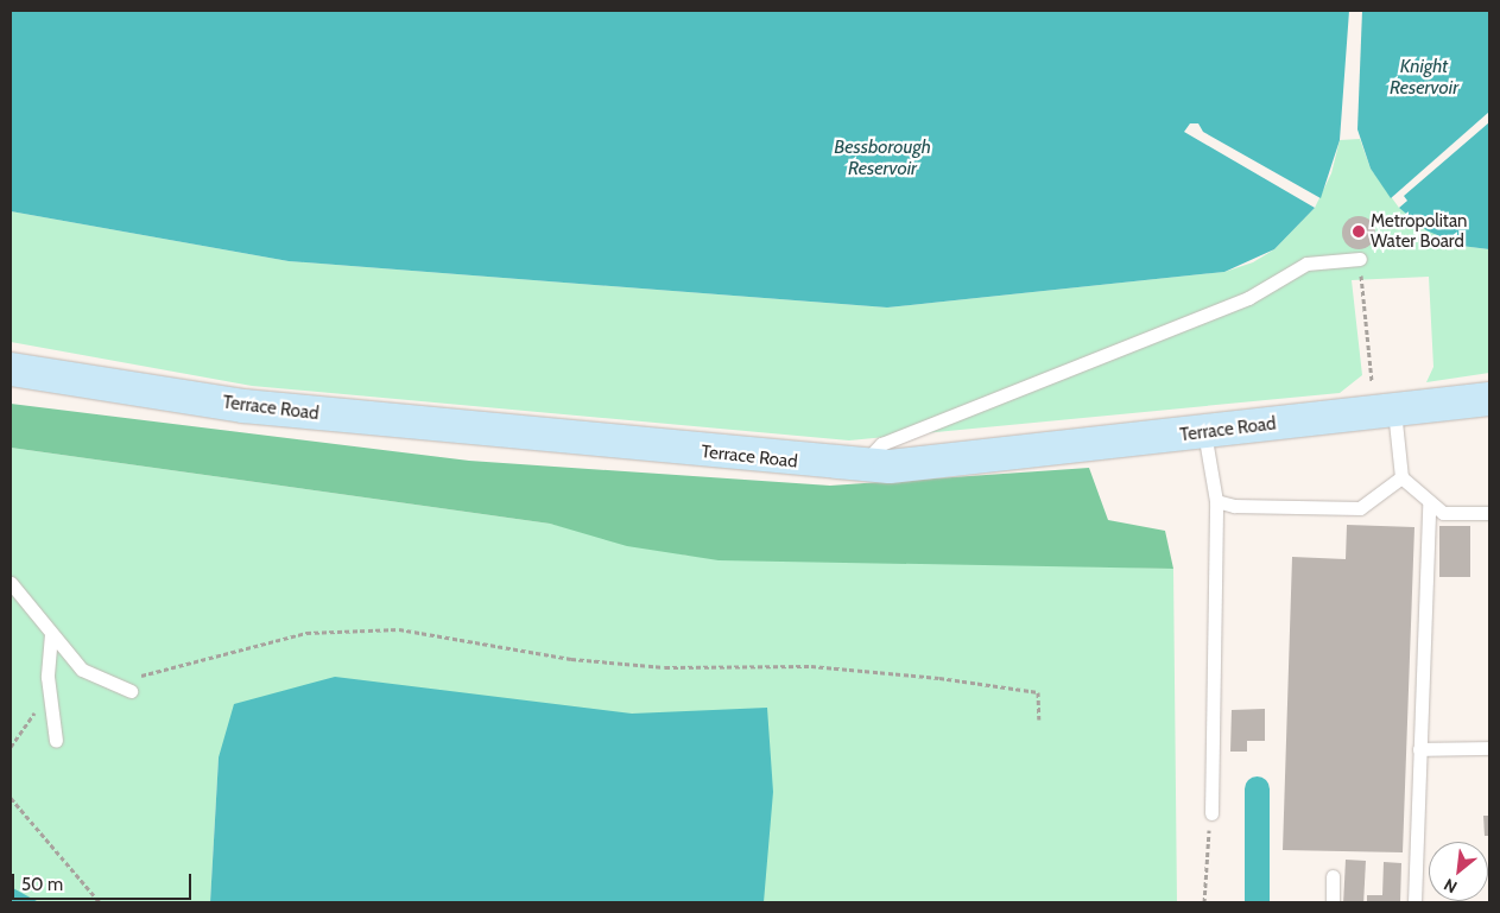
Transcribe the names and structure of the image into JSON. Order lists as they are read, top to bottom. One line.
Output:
{"streets":{"main road":["Terrace Road"]},"water":["Knight Reservoir","Bessborough Reservoir"],"places":["Metropolitan Water Board"],"scale_bar":"50 m","north":"bottom left"}
